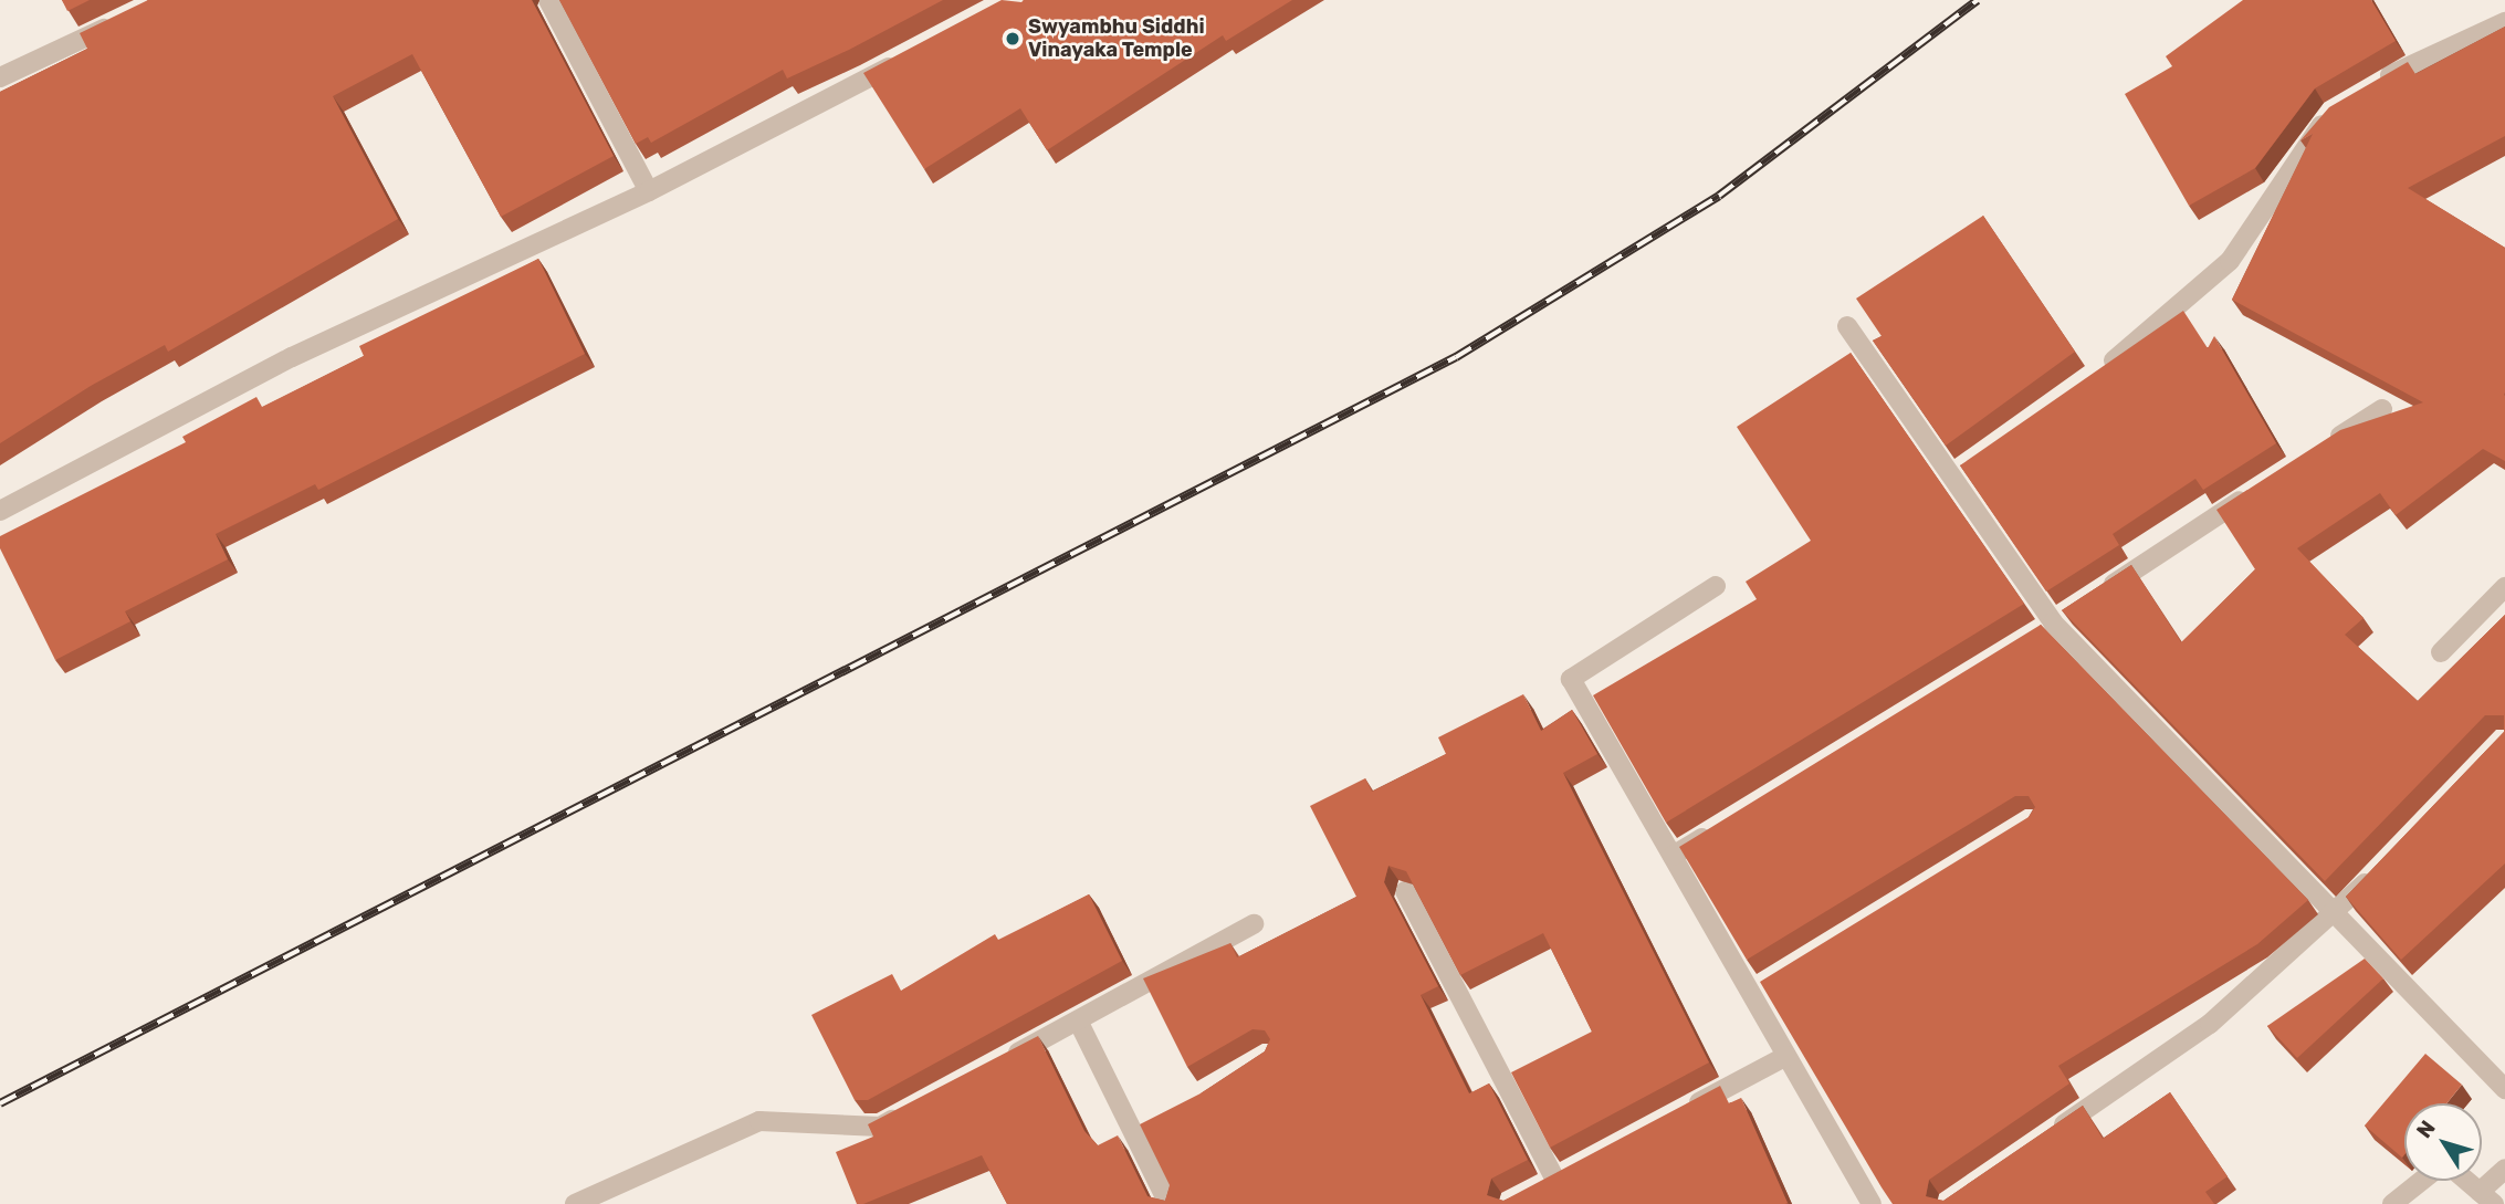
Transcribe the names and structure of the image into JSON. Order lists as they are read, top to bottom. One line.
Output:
{"places":["Swyambhu Siddhi Vinayaka Temple"],"north":"top left"}
